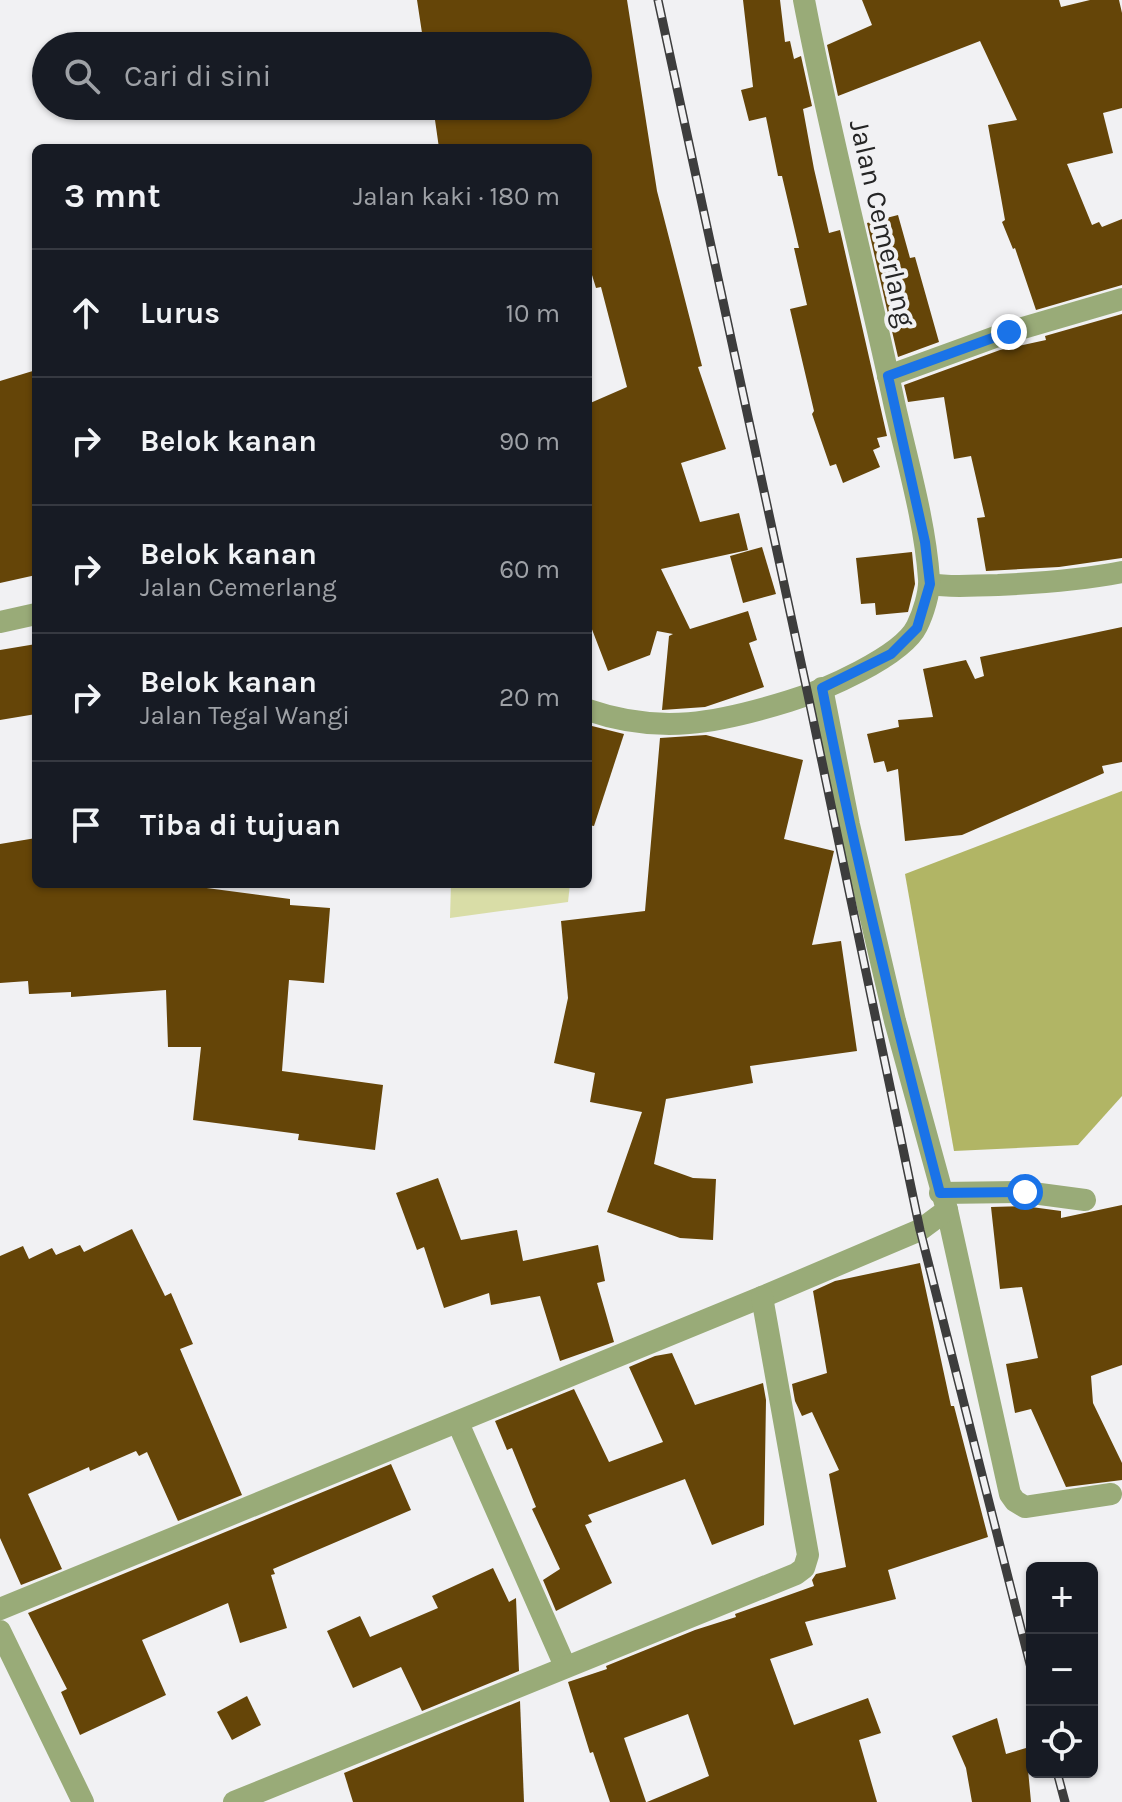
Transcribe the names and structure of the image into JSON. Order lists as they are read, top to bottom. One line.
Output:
{"streets":{"street":["Jalan Cemerlang"]},"page":{"search":"Cari di sini","heading":["3 mnt","Jalan kaki · 180 m"],"list":[["Lurus","10 m"],["Belok kanan","90 m"],["Belok kanan","Jalan Cemerlang","60 m"],["Belok kanan","Jalan Tegal Wangi","20 m"],"Tiba di tujuan"],"map_buttons":["+","−"]}}
